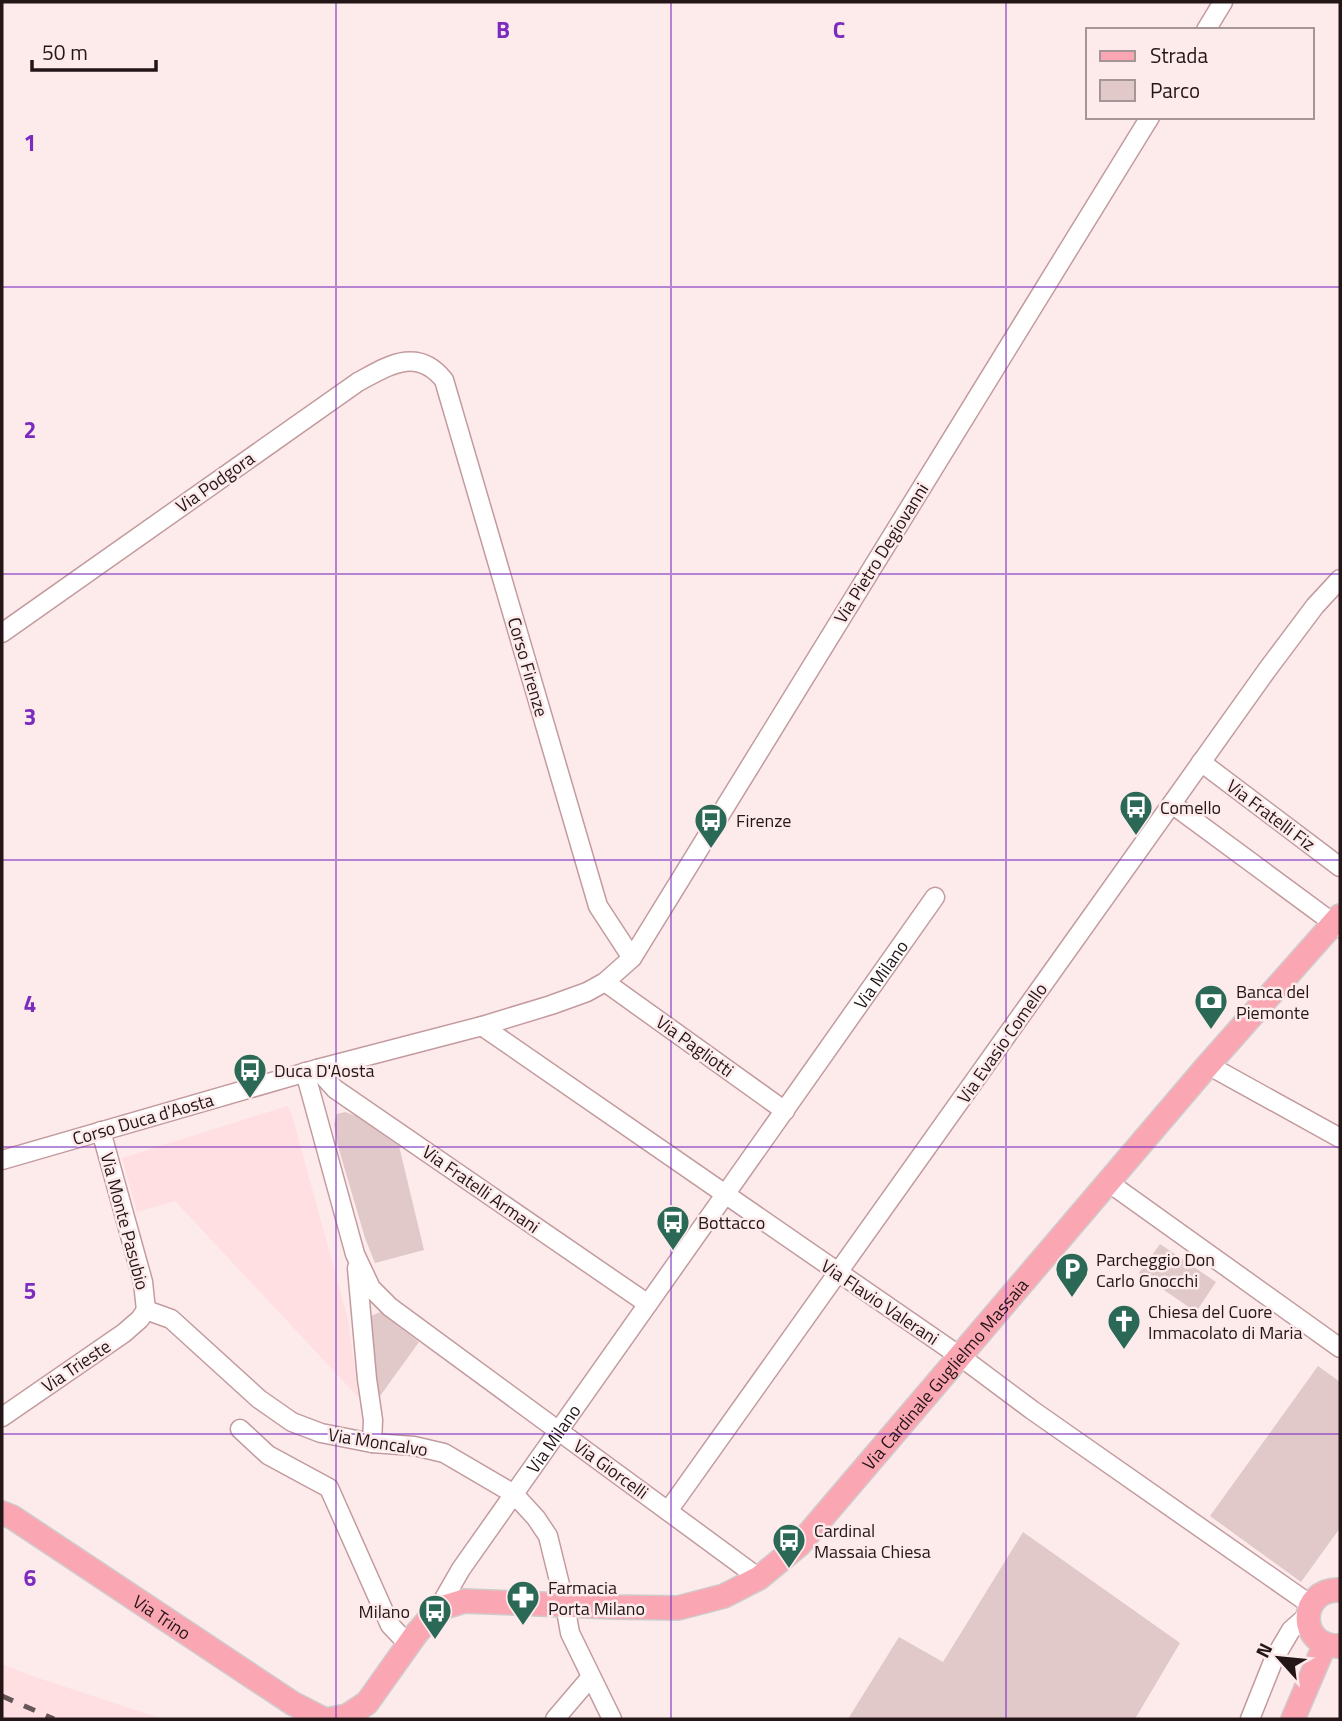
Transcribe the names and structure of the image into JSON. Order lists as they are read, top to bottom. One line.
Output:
{"streets":{"main road":["Via Milano","Via Cardinale Guglielmo Massaia","Via Trino"],"street":["Via Podgora","Via Pietro Degiovanni","Corso Firenze","Via Fratelli Fiz","Via Evasio Comello","Via Pagliotti","Corso Duca d'Aosta","Via Fratelli Armani","Via Monte Pasubio","Via Flavio Valerani","Via Trieste","Via Moncalvo","Via Giorcelli"]},"crossings":[["Via Podgora","Corso Firenze"],["Via Pietro Degiovanni","Corso Firenze"],["Via Pietro Degiovanni","Via Pagliotti"],["Via Pietro Degiovanni","Corso Duca d'Aosta"],["Via Fratelli Fiz","Via Evasio Comello"],["Via Milano","Via Pagliotti"],["Via Milano","Via Fratelli Armani"],["Via Milano","Via Flavio Valerani"],["Via Milano","Via Cardinale Guglielmo Massaia"],["Via Milano","Via Moncalvo"],["Via Milano","Via Giorcelli"],["Via Evasio Comello","Via Flavio Valerani"],["Via Evasio Comello","Via Giorcelli"],["Via Pagliotti","Corso Duca d'Aosta"],["Corso Duca d'Aosta","Via Fratelli Armani"],["Corso Duca d'Aosta","Via Monte Pasubio"],["Corso Duca d'Aosta","Via Flavio Valerani"],["Via Monte Pasubio","Via Trieste"],["Via Monte Pasubio","Via Moncalvo"],["Via Flavio Valerani","Via Cardinale Guglielmo Massaia"],["Via Trieste","Via Moncalvo"],["Via Cardinale Guglielmo Massaia","Via Moncalvo"],["Via Cardinale Guglielmo Massaia","Via Giorcelli"]],"places":{"bus stop":["Comello","Firenze","Duca D'Aosta","Bottacco","Cardinal Massaia Chiesa","Milano"],"bank":["Banca del Piemonte"],"parking":["Parcheggio Don Carlo Gnocchi"],"church":["Chiesa del Cuore Immacolato di Maria"],"pharmacy":["Farmacia Porta Milano"]},"legend":["Strada","Parco"],"scale_bar":"50 m","north":"top left","grid":{"columns":["B","C"],"rows":["1","2","3","4","5","6"]}}
